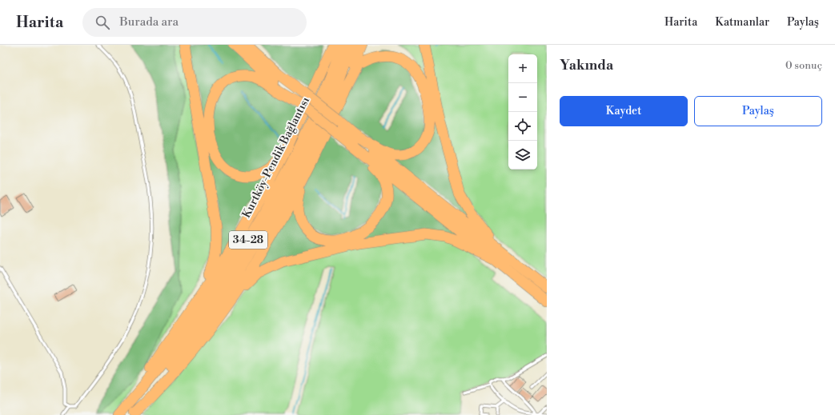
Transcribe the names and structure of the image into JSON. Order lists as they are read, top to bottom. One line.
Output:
{"streets":{"highway":["Kurtköy-Pendik Bağlantısı","34-28"]},"page":{"header":"Harita","search":"Burada ara","nav":["Harita","Katmanlar","Paylaş"],"heading":["Yakında","0 sonuç"],"map_buttons":["+","−"],"buttons":["Kaydet","Paylaş"]}}
